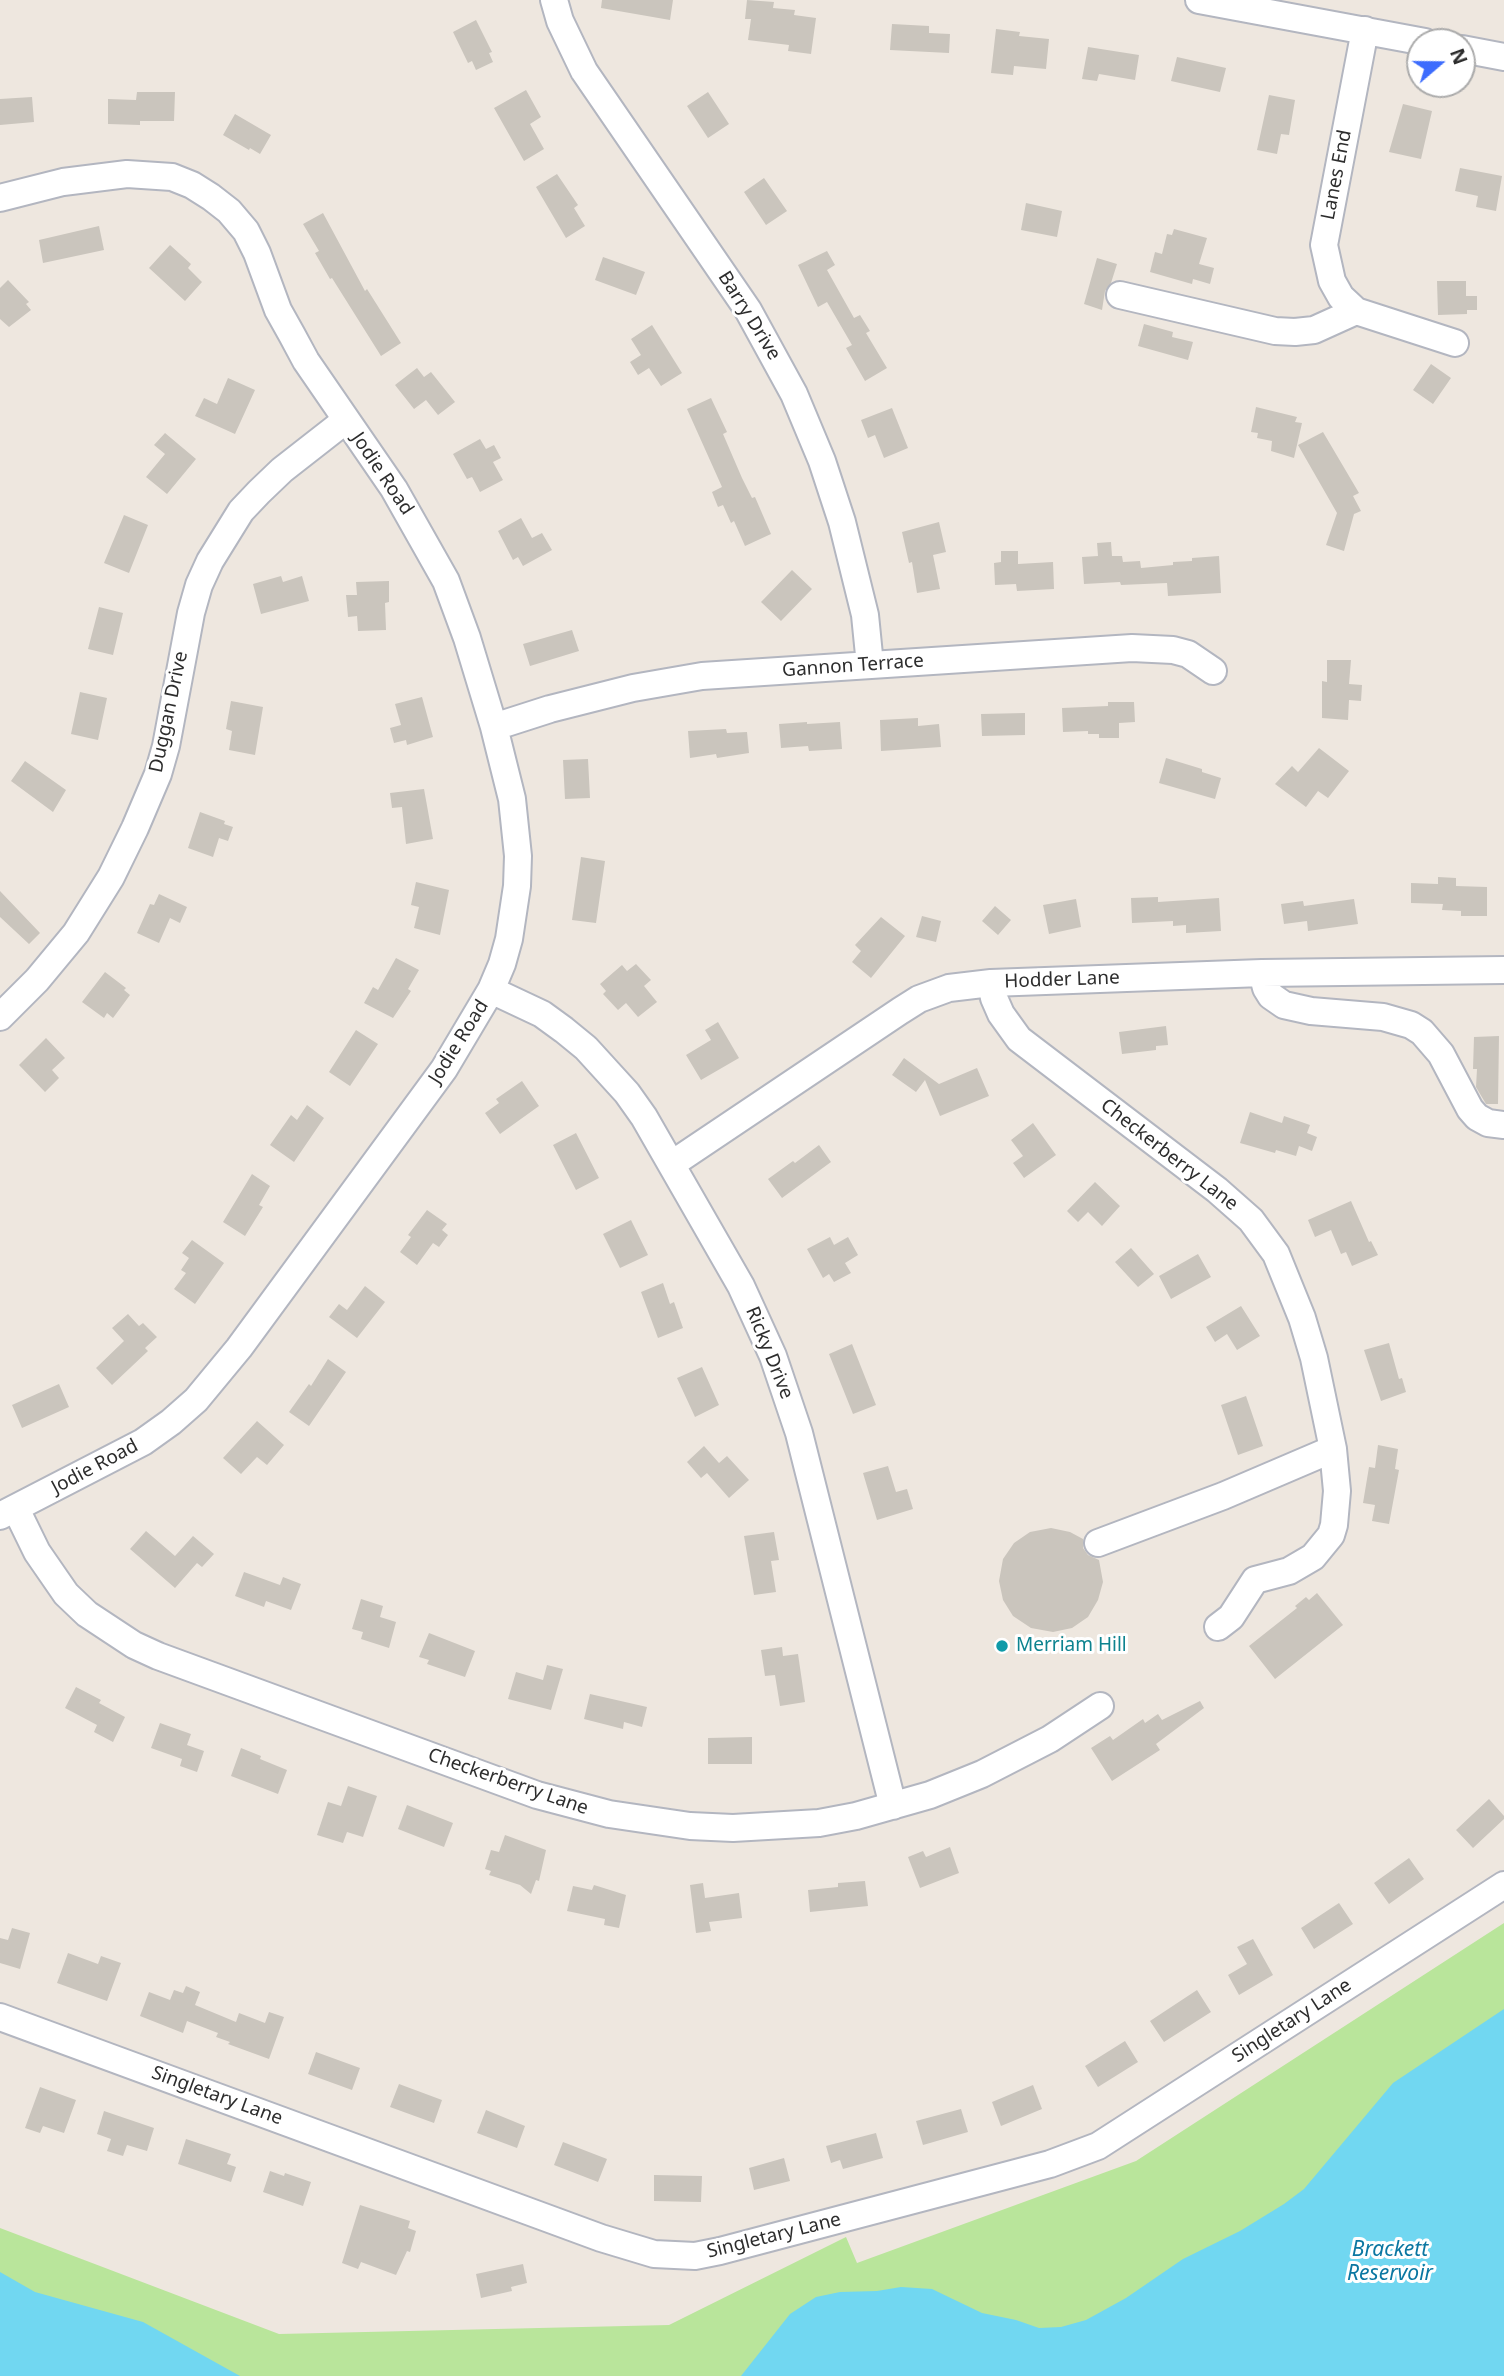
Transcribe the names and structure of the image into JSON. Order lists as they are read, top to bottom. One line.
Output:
{"streets":{"street":["Lanes End","Barry Drive","Jodie Road","Gannon Terrace","Duggan Drive","Hodder Lane","Checkerberry Lane","Ricky Drive","Singletary Lane"]},"crossings":[["Barry Drive","Gannon Terrace"],["Jodie Road","Gannon Terrace"],["Jodie Road","Duggan Drive"],["Jodie Road","Checkerberry Lane"],["Jodie Road","Ricky Drive"],["Hodder Lane","Checkerberry Lane"],["Hodder Lane","Ricky Drive"],["Checkerberry Lane","Ricky Drive"]],"water":["Brackett Reservoir"],"places":["Merriam Hill"],"north":"right"}
